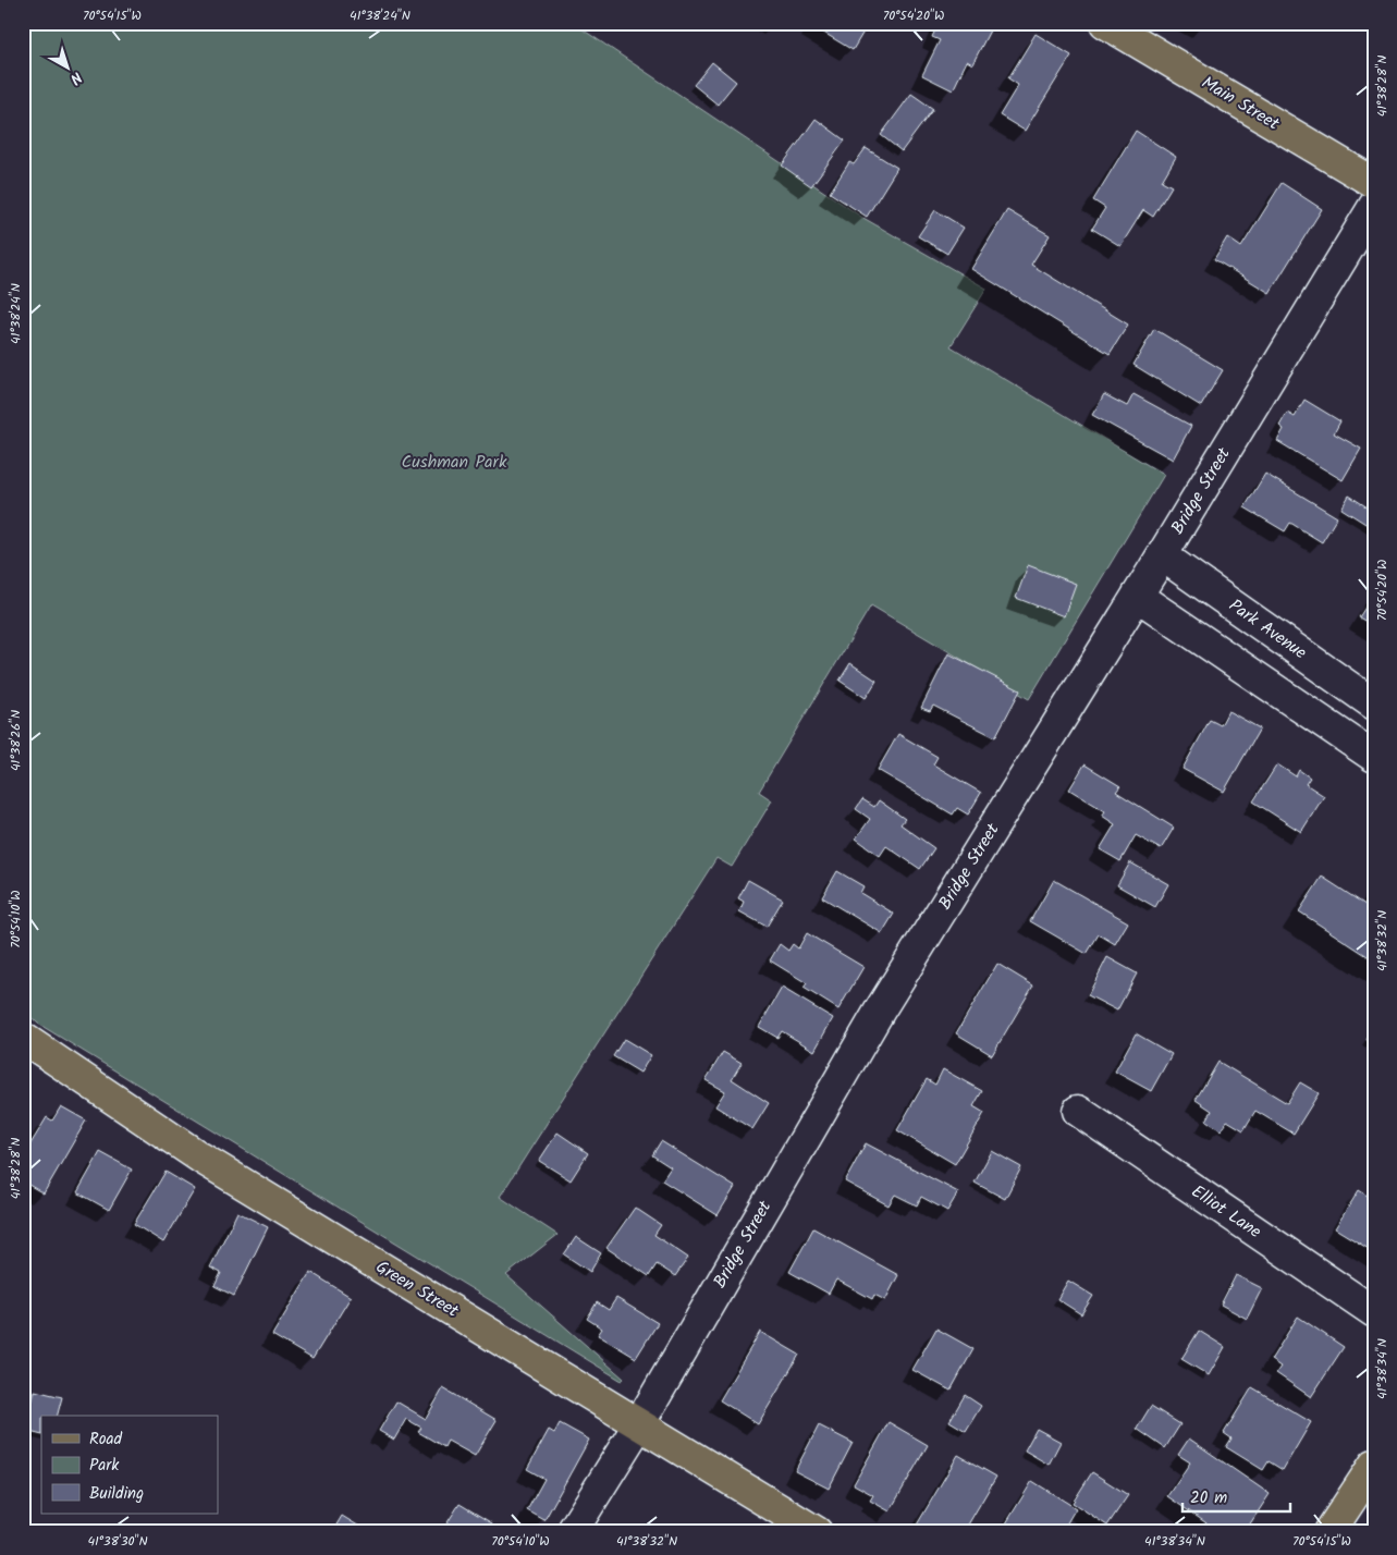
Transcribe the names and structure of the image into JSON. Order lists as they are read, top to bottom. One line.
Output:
{"streets":{"main road":["Main Street","Green Street"],"street":["Bridge Street","Park Avenue","Elliot Lane"]},"crossings":[["Bridge Street","Park Avenue"],["Bridge Street","Green Street"]],"parks":["Cushman Park"],"legend":["Road","Park","Building"],"scale_bar":"20 m","north":"bottom right","coordinates":["70°54'15\"W","41°38'24\"N","70°54'20\"W","41°38'28\"N","41°38'26\"N","70°54'10\"W","41°38'32\"N","41°38'34\"N","41°38'30\"N"]}
